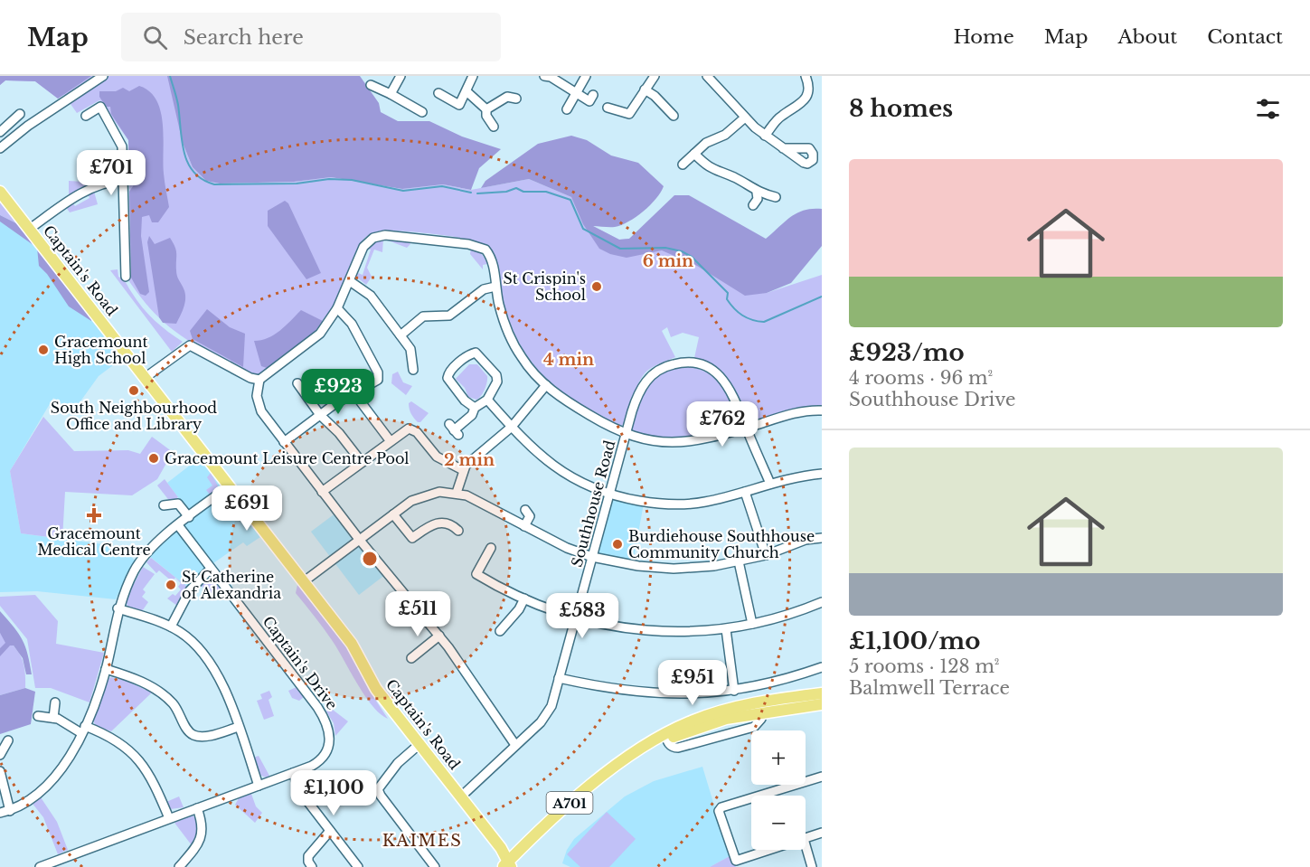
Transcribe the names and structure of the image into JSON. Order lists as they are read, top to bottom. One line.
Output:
{"streets":{"main road":["Captain's Road","A701"],"street":["Southhouse Road","Captain's Drive"]},"crossings":[["Captain's Road","Southhouse Road"],["Captain's Road","A701"]],"districts":["KAIMES"],"places":{"other":["St Crispin's School","Gracemount High School","South Neighbourhood Office and Library","Gracemount Leisure Centre Pool","Burdiehouse Southhouse Community Church","St Catherine of Alexandria"],"health":["Gracemount Medical Centre"]},"page":{"header":"Map","search":"Search here","nav":["Home","Map","About","Contact"],"heading":"8 homes","list":[{"name":"£923/mo","note":"4 rooms · 96 m² · Southhouse Drive"},{"name":"£1,100/mo","note":"5 rooms · 128 m² · Balmwell Terrace"}],"price":["£701","£923","£762","£691","£511","£583","£951","£1,100"],"map_buttons":["+","−"]},"rings":["6 min","4 min","2 min"]}
